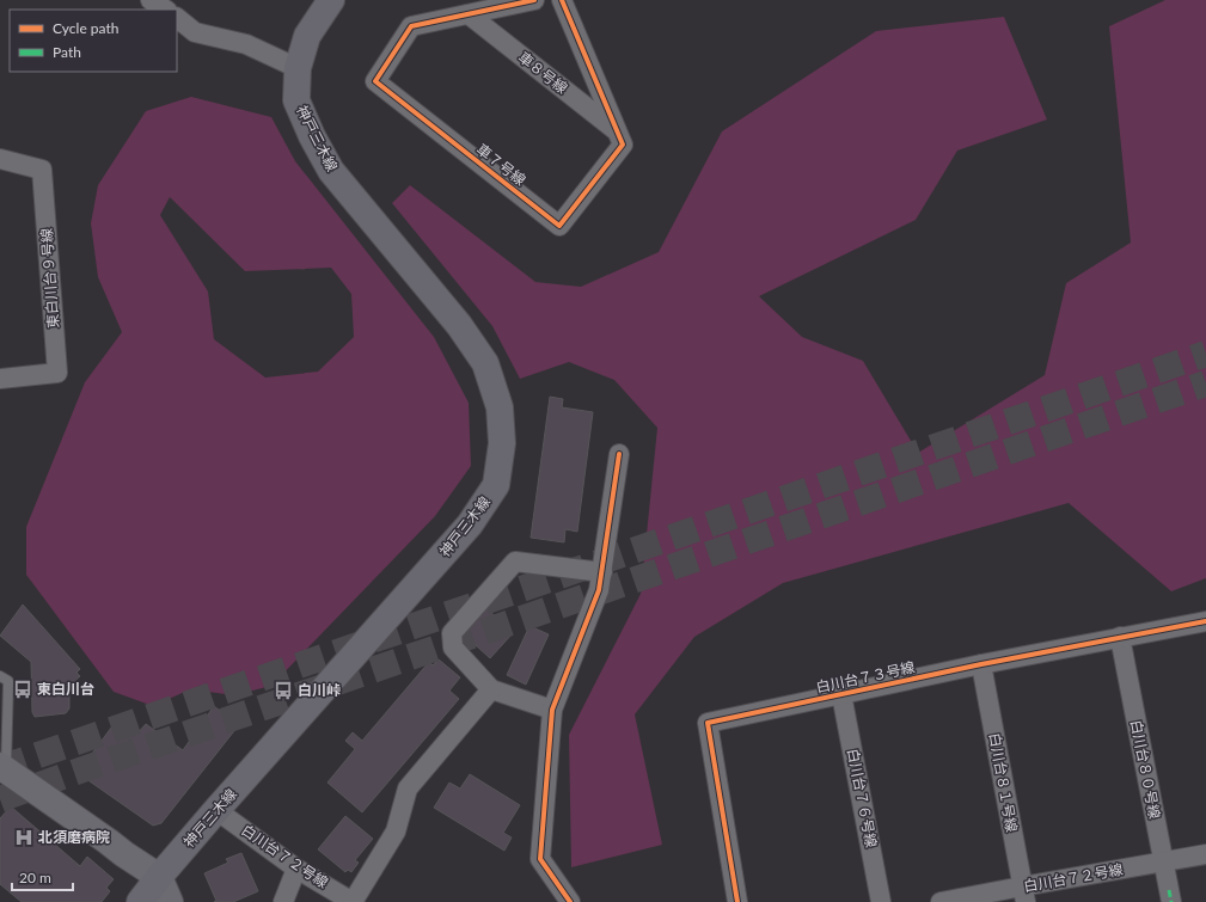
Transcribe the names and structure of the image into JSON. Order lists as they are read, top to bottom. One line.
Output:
{"streets":{"main road":["神戸三木線"],"street":["車８号線","車７号線","東白川台９号線","白川台７３号線","白川台８０号線","白川台８１号線","白川台７６号線","白川台７２号線"]},"crossings":[["車８号線","車７号線"],["神戸三木線","白川台７２号線"],["白川台７３号線","白川台８０号線"],["白川台７３号線","白川台８１号線"],["白川台７３号線","白川台７６号線"],["白川台８０号線","白川台７２号線"],["白川台８１号線","白川台７２号線"]],"places":{"bus stop":["東白川台","白川峠"],"hospital":["北須磨病院"]},"legend":["Cycle path","Path"],"scale_bar":"20 m"}
